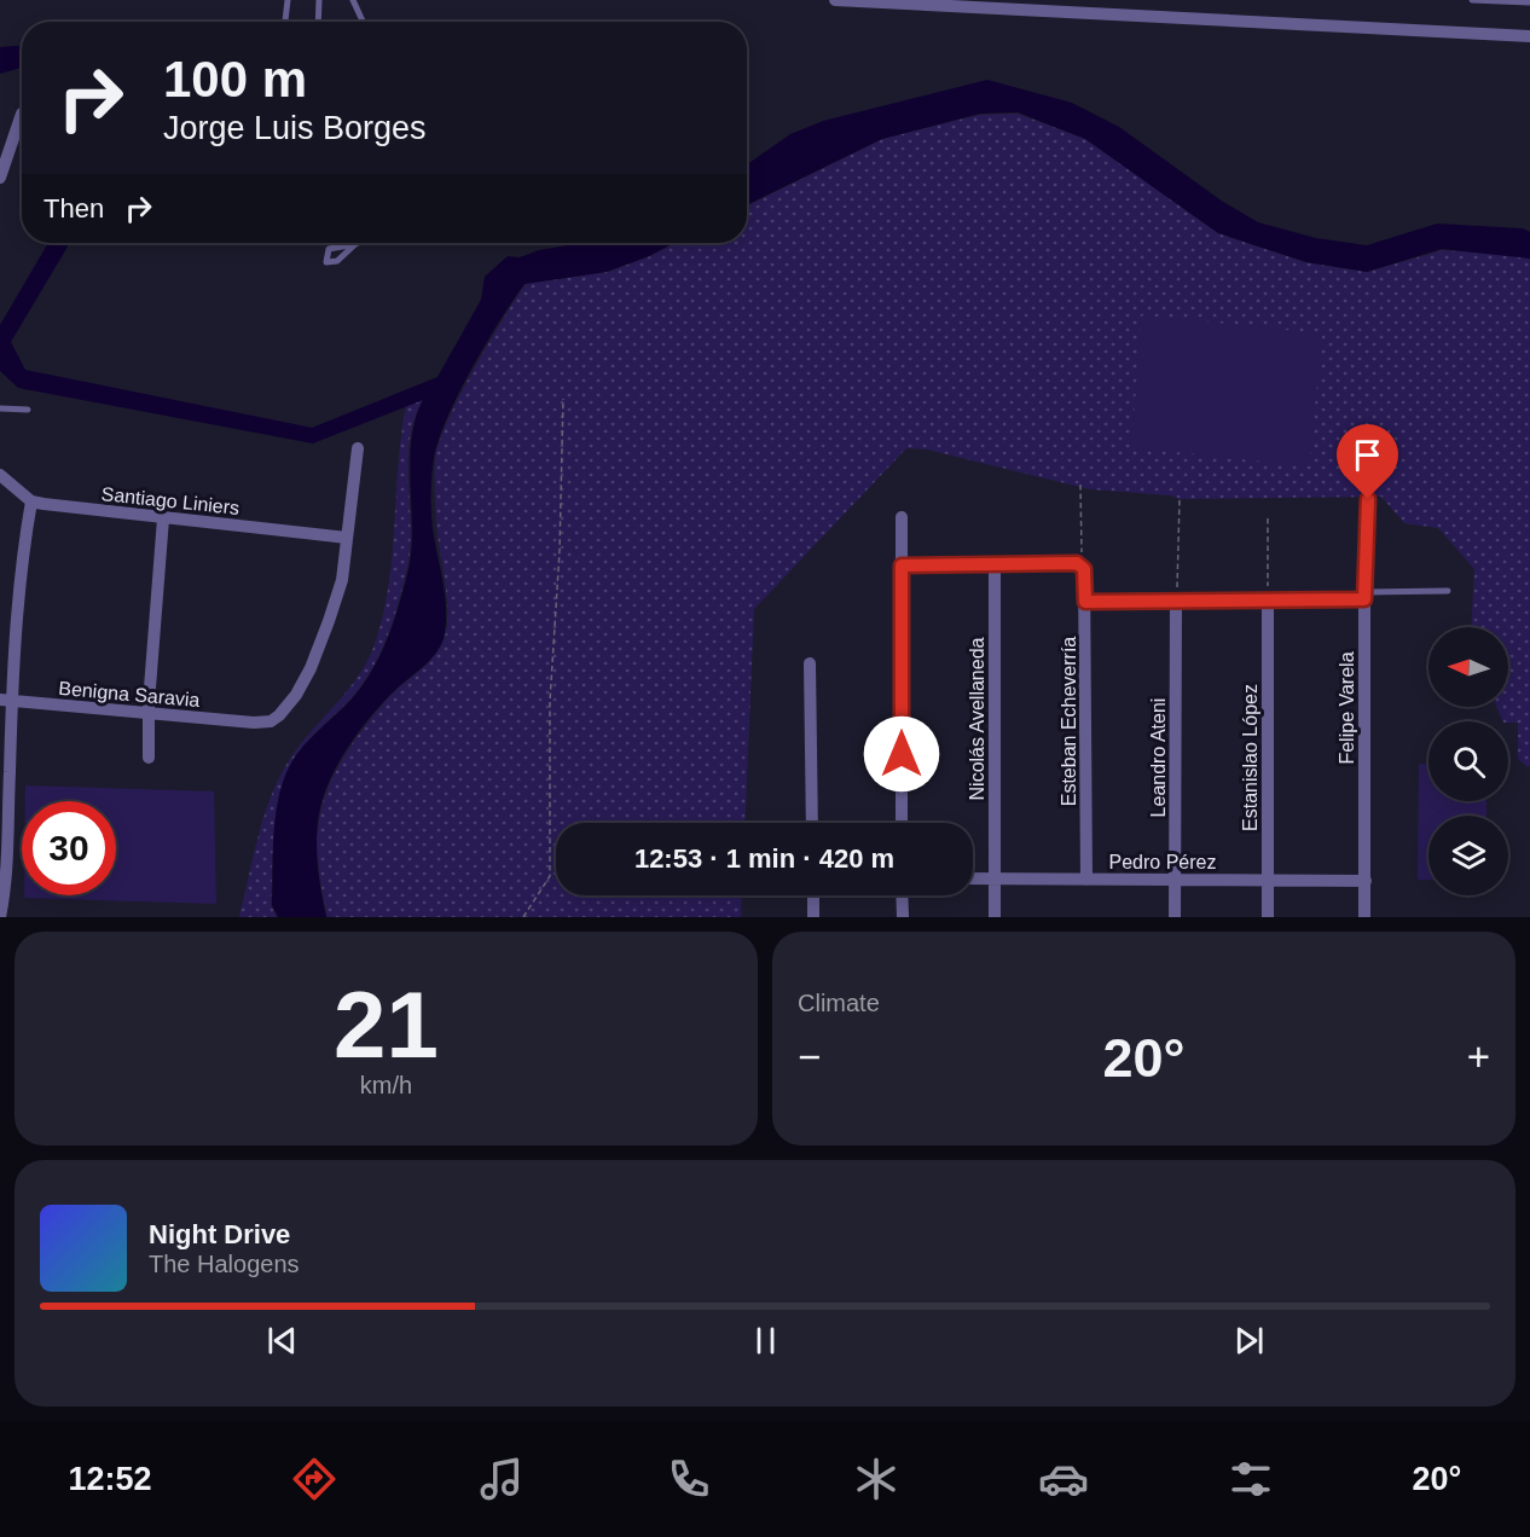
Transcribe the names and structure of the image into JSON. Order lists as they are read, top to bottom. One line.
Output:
{"streets":{"street":["Santiago Liniers","Benigna Saravia","Felipe Varela","Nicolás Avellaneda","Esteban Echeverría","Leandro Ateni","Estanislao López","Pedro Pérez"]},"crossings":[["Santiago Liniers","Benigna Saravia"],["Felipe Varela","Pedro Pérez"],["Nicolás Avellaneda","Pedro Pérez"],["Esteban Echeverría","Pedro Pérez"],["Leandro Ateni","Pedro Pérez"],["Estanislao López","Pedro Pérez"]],"north":"left","page":{"turn":["100 m","Jorge Luis Borges"],"then":"Then","limit":"30","trip":"12:53 · 1 min · 420 m","tile":[["21","km/h"],"Climate"],"heat":["−","20°","+"],"song":["Night Drive","The Halogens"],"tabs":["12:52","20°"]}}
